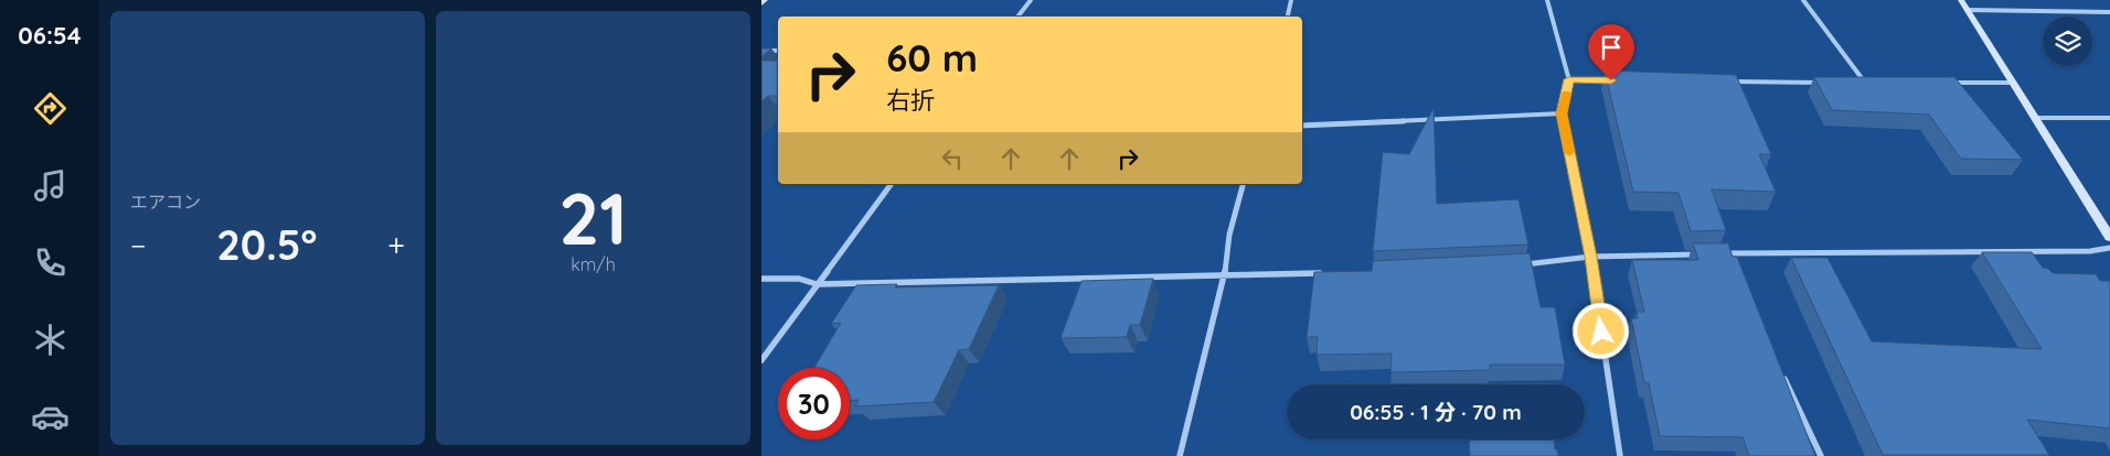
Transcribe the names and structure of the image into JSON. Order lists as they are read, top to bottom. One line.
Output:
{"page":{"tabs":"06:54","tile":["エアコン",["21","km/h"]],"turn":["60 m","右折"],"heat":["−","20.5°","+"],"limit":"30","trip":"06:55 · 1 分 · 70 m"}}
